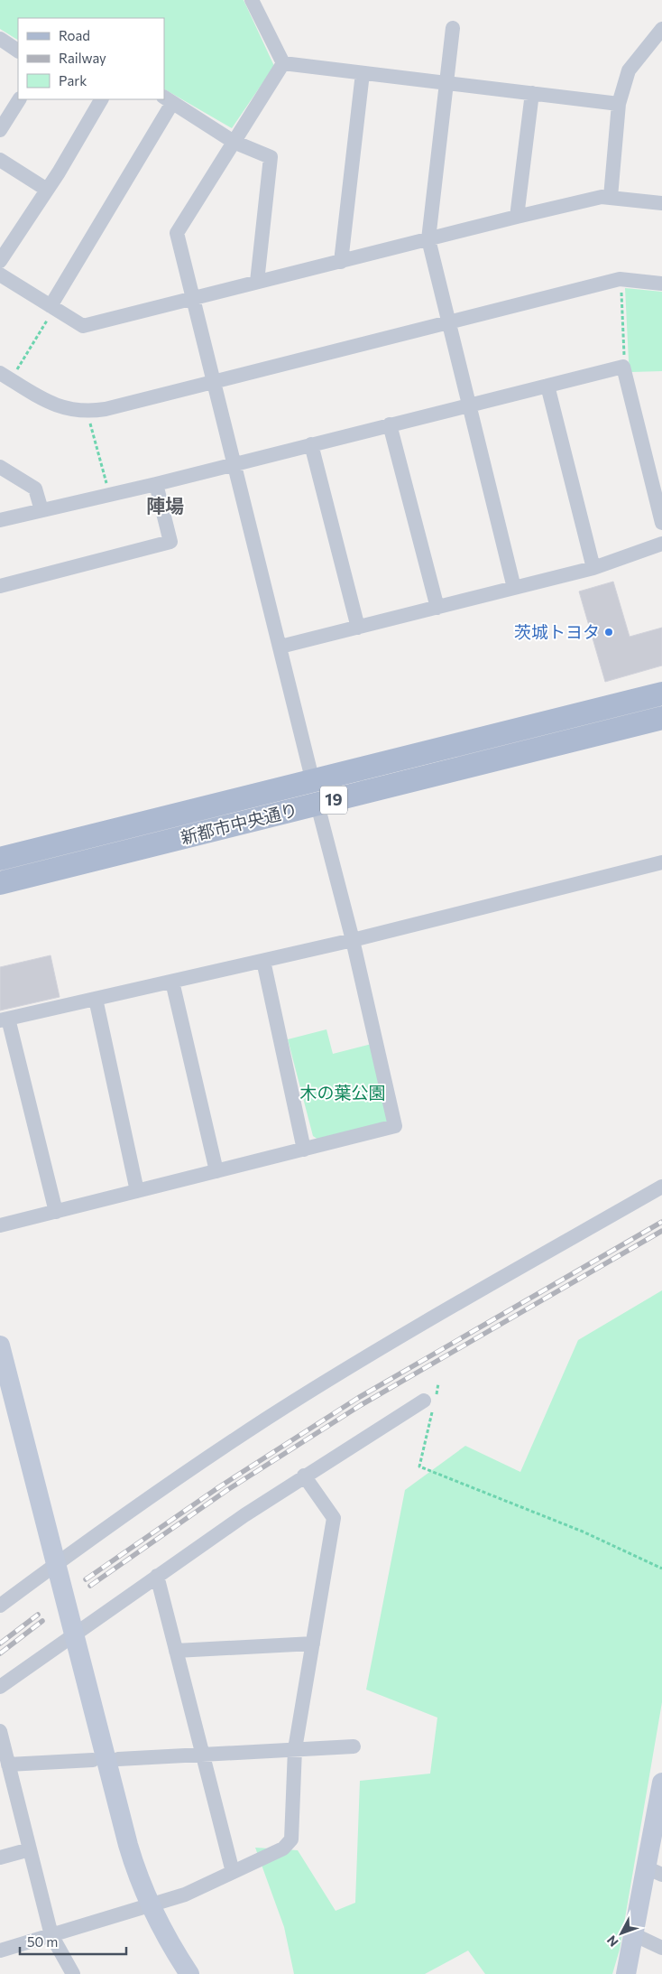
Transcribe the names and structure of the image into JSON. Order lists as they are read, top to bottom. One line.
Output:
{"streets":{"main road":["19","新都市中央通り"]},"districts":["陣場"],"parks":["木の葉公園"],"places":["茨城トヨタ"],"legend":["Road","Railway","Park"],"scale_bar":"50 m","north":"bottom left"}
